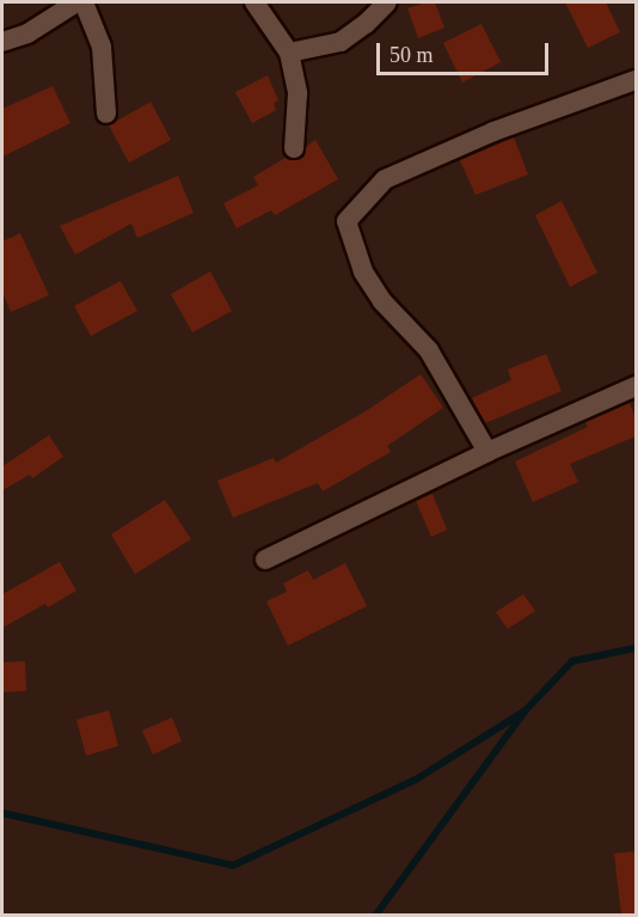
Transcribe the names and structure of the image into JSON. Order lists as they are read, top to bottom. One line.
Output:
{"scale_bar":"50 m"}
